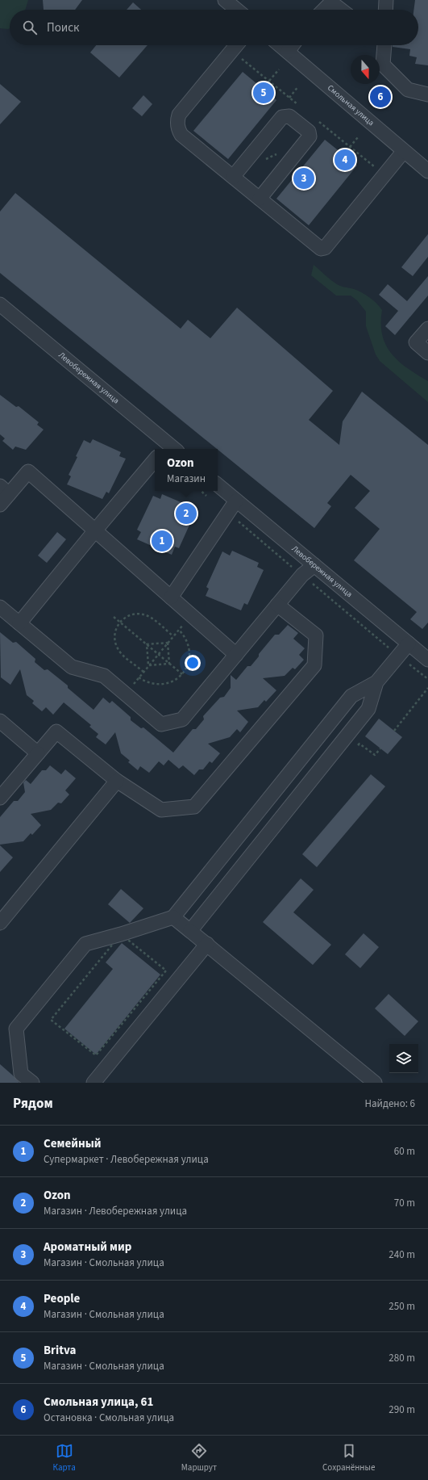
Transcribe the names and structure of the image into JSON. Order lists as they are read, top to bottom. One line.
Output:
{"streets":{"street":["Смольная улица","Левобережная улица"]},"north":"bottom","page":{"search":"Поиск","pins":["5","6","4","3","2","1"],"popup":["Ozon","Магазин"],"heading":["Рядом","Найдено: 6"],"list":[{"mark":"1","name":"Семейный","note":"Супермаркет · Левобережная улица","value":"60 m"},{"mark":"2","name":"Ozon","note":"Магазин · Левобережная улица","value":"70 m"},{"mark":"3","name":"Ароматный мир","note":"Магазин · Смольная улица","value":"240 m"},{"mark":"4","name":"People","note":"Магазин · Смольная улица","value":"250 m"},{"mark":"5","name":"Britva","note":"Магазин · Смольная улица","value":"280 m"},{"mark":"6","name":"Смольная улица, 61","note":"Остановка · Смольная улица","value":"290 m"}],"nav":["Карта","Маршрут","Сохранённые"]}}
